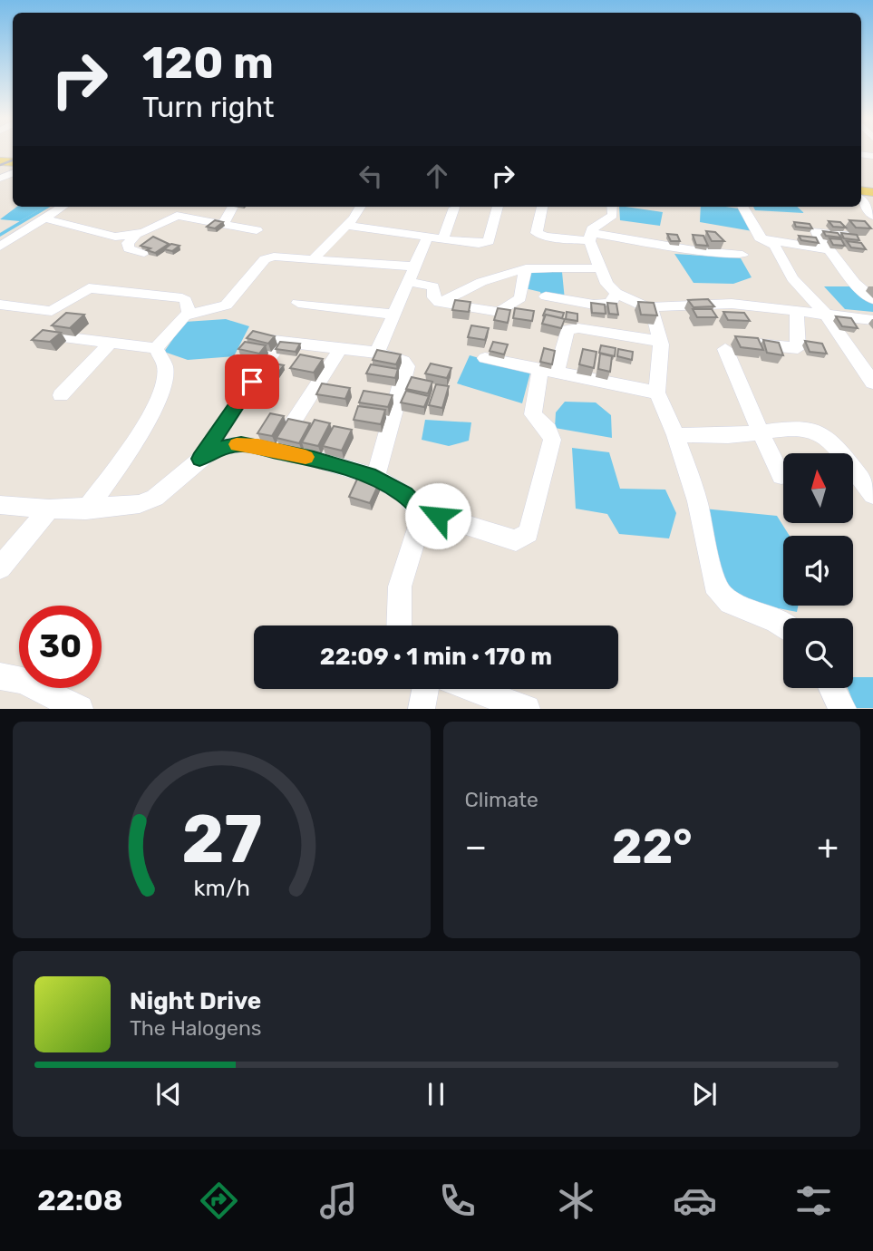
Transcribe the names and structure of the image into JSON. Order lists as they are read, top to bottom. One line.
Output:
{"north":"top","page":{"turn":["120 m","Turn right"],"limit":"30","trip":"22:09 · 1 min · 170 m","tile":"Climate","heat":["−","22°","+"],"song":["Night Drive","The Halogens"],"tabs":"22:08","gauge":["27","km/h"]}}
